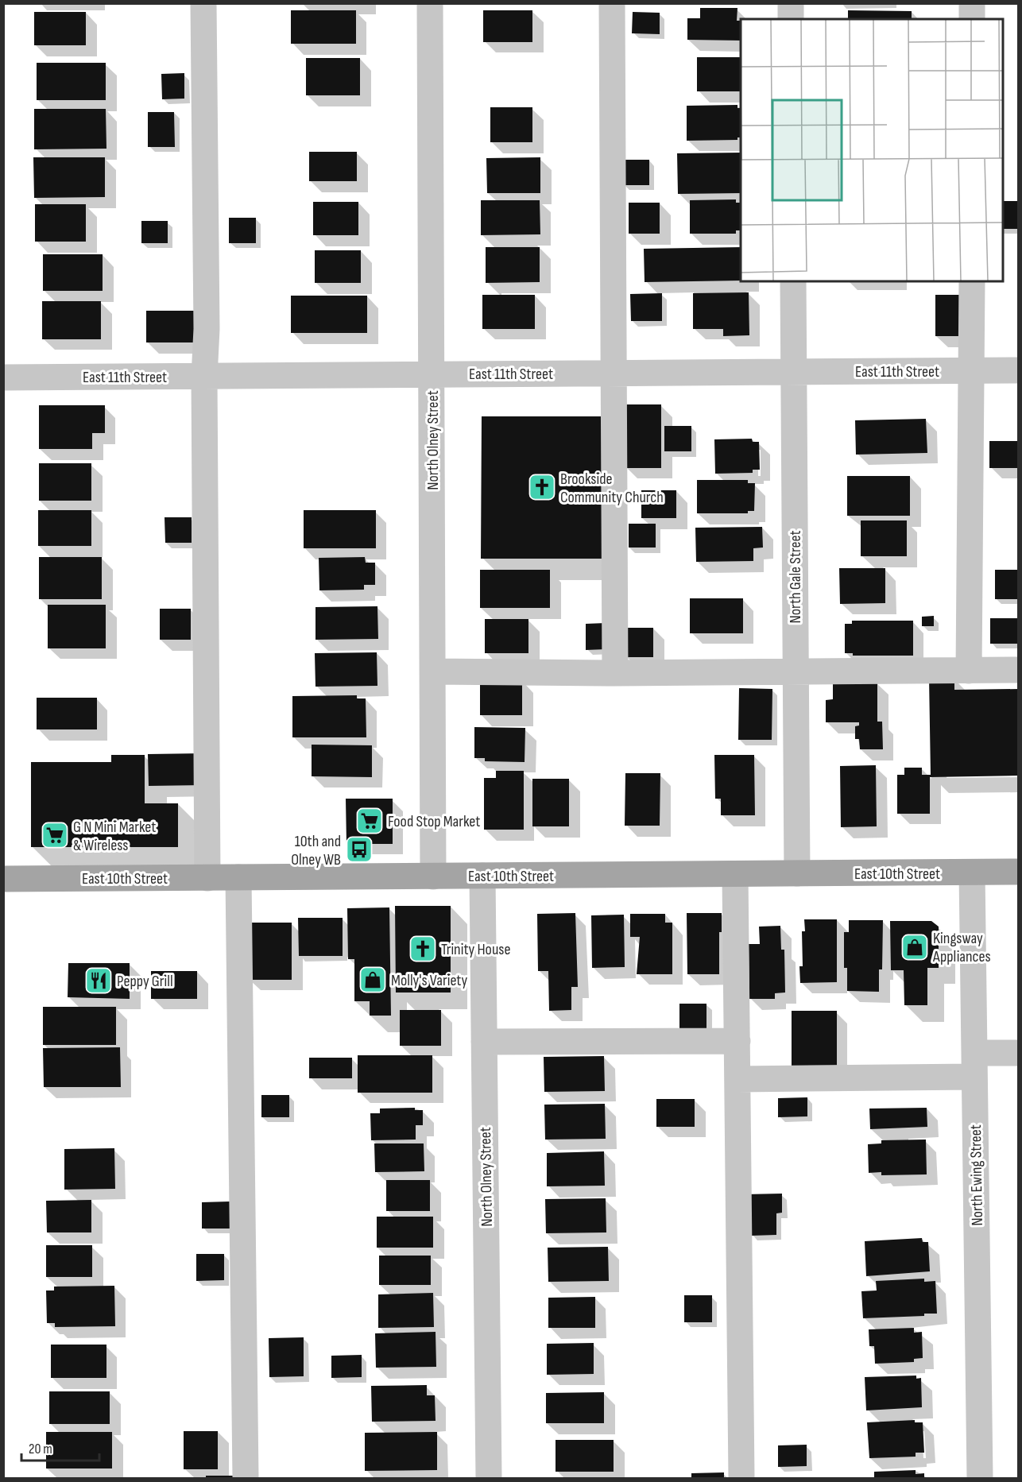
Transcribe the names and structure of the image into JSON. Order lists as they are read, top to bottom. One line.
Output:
{"streets":{"main road":["East 10th Street"],"street":["East 11th Street","North Olney Street","North Gale Street","North Ewing Street"]},"crossings":[["East 11th Street","North Olney Street"],["East 11th Street","North Gale Street"],["North Olney Street","East 10th Street"],["North Gale Street","East 10th Street"],["East 10th Street","North Ewing Street"]],"places":{"church":["Brookside Community Church","Trinity House"],"supermarket":["Food Stop Market","G N Mini Market & Wireless"],"bus stop":["10th and Olney WB"],"shop":["Kingsway Appliances","Molly's Variety"],"restaurant":["Peppy Grill"]},"scale_bar":"20 m"}
